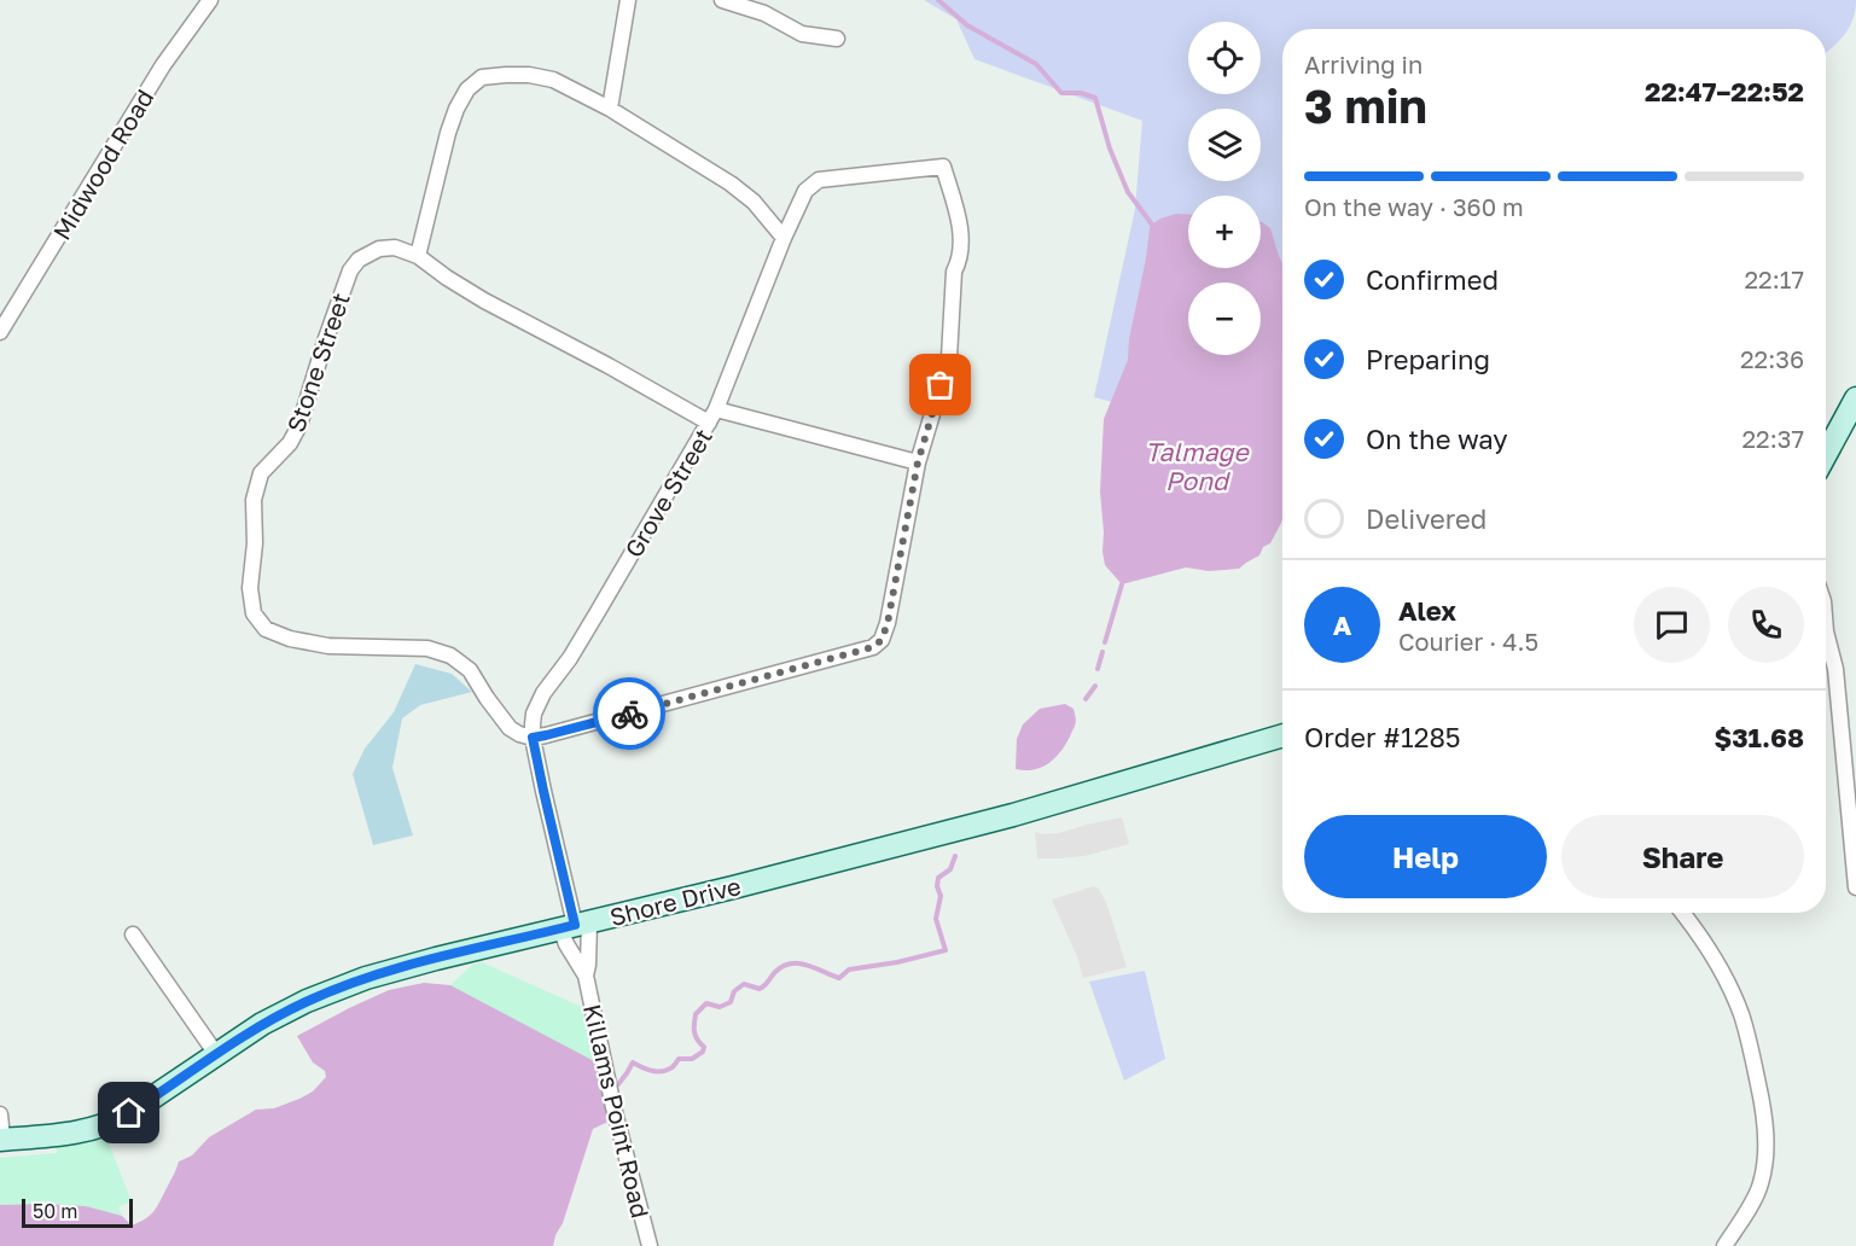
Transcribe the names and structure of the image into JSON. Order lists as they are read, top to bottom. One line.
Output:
{"streets":{"main road":["Shore Drive"],"street":["Midwood Road","Stone Street","Grove Street","Killams Point Road"]},"crossings":[["Stone Street","Grove Street"],["Grove Street","Shore Drive"],["Grove Street","Killams Point Road"],["Shore Drive","Killams Point Road"]],"water":["Talmage Pond"],"scale_bar":"50 m","page":{"map_buttons":["+","−"],"heading":["3 min","Arriving in","22:47–22:52"],"panel":["Alex","Courier · 4.5","Order #1285","$31.68"],"bar":"On the way · 360 m","list":[["Confirmed","22:17"],["Preparing","22:36"],["On the way","22:37"],"Delivered"],"round":"A","buttons":["Help","Share"],"scale":"50 m"}}
